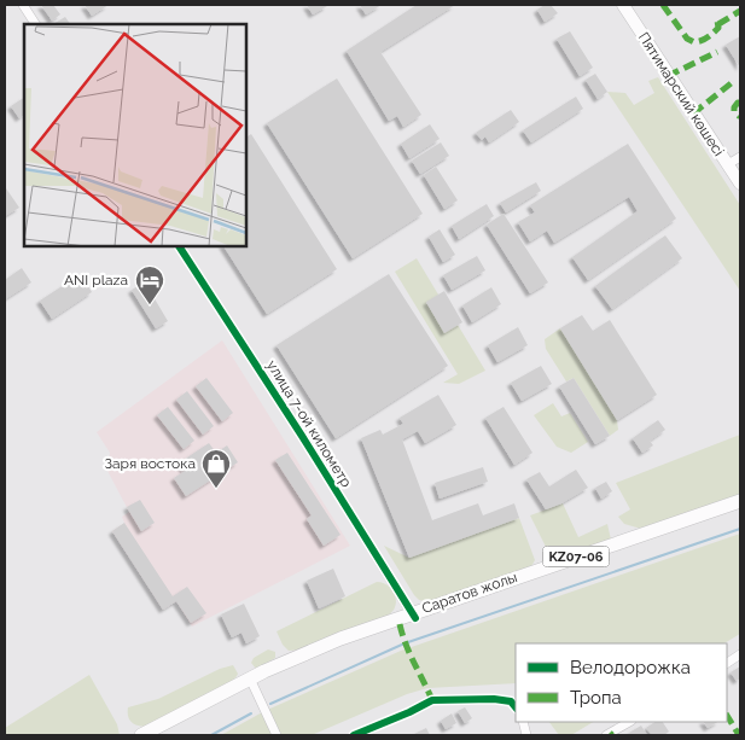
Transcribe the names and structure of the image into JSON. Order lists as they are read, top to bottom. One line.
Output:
{"streets":{"main road":["Пятимарский көшесі","KZ07-06","Саратов жолы"],"street":["улица 7-ой километр"]},"crossings":[["улица 7-ой километр","Саратов жолы"]],"places":{"hotel":["ANI plaza"],"shop":["Заря востока"]},"legend":["Велодорожка","Тропа"]}
